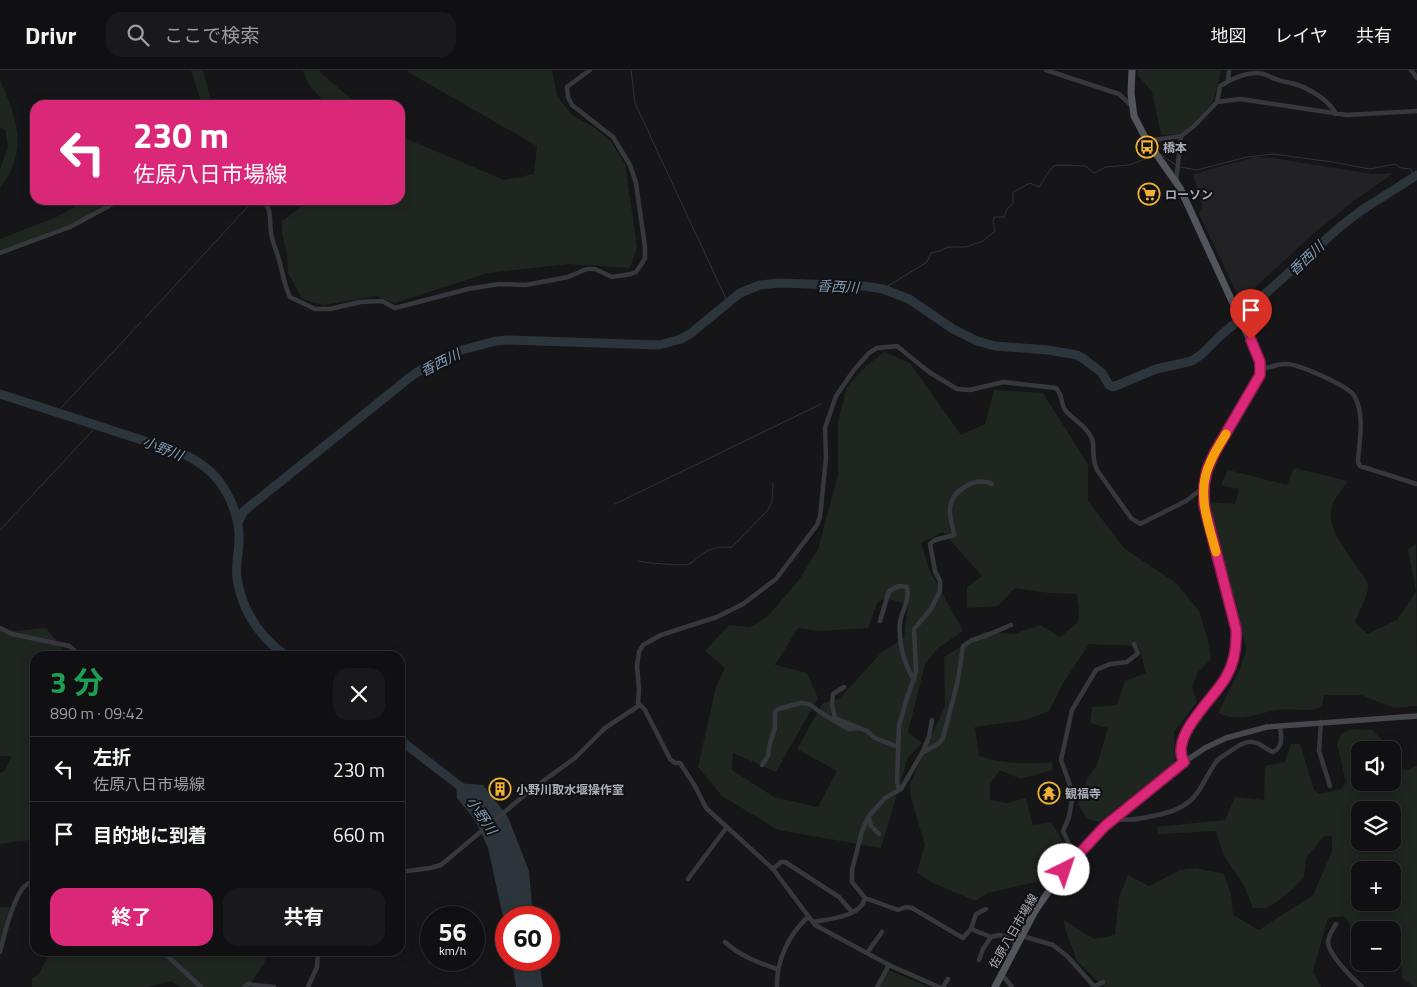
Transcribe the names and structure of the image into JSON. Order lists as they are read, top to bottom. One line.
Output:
{"streets":{"main road":["佐原八日市場線"]},"water":["香西川","小野川"],"places":{"bus stop":["橋本"],"supermarket":["ローソン"],"building":["小野川取水堰操作室"],"temple":["観福寺"]},"page":{"header":"Drivr","search":"ここで検索","nav":["地図","レイヤ","共有"],"turn":["230 m","佐原八日市場線"],"heading":["3 分","890 m · 09:42"],"list":[{"name":"左折","note":"佐原八日市場線","value":"230 m"},{"name":"目的地に到着","value":"660 m"}],"map_buttons":["+","−"],"buttons":["終了","共有"],"speed":"56 km/h","limit":"60"}}
